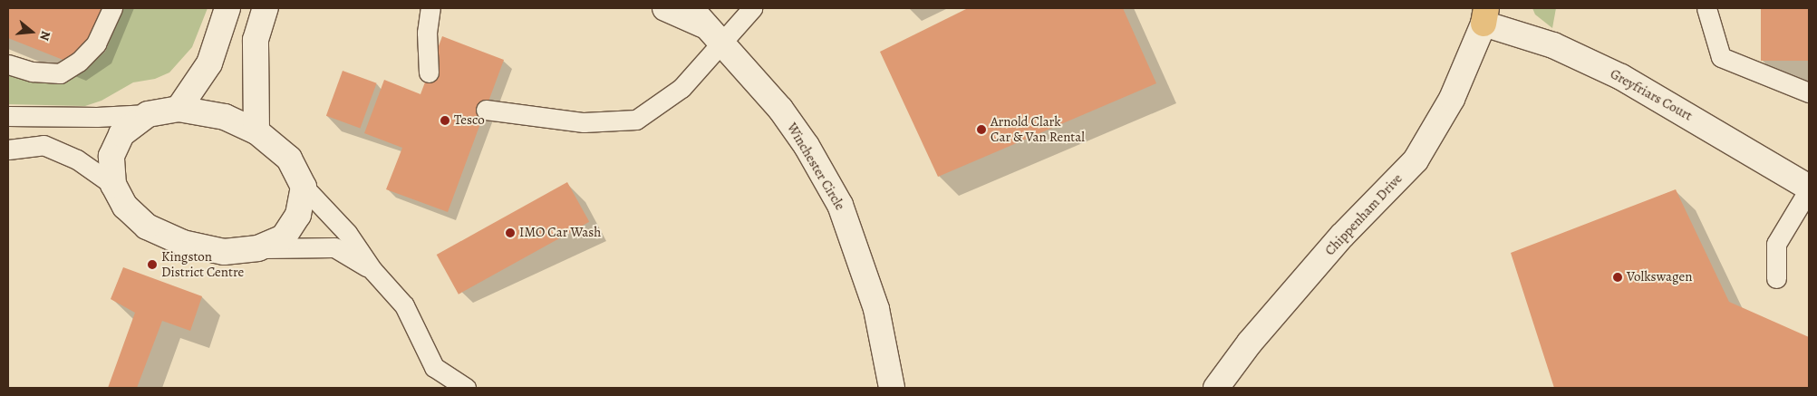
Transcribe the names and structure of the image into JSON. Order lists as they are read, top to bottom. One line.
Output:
{"streets":{"street":["Greyfriars Court","Winchester Circle","Chippenham Drive"]},"crossings":[["Greyfriars Court","Chippenham Drive"]],"places":["Tesco","Arnold Clark Car & Van Rental","IMO Car Wash","Kingston District Centre","Volkswagen"],"north":"right"}
